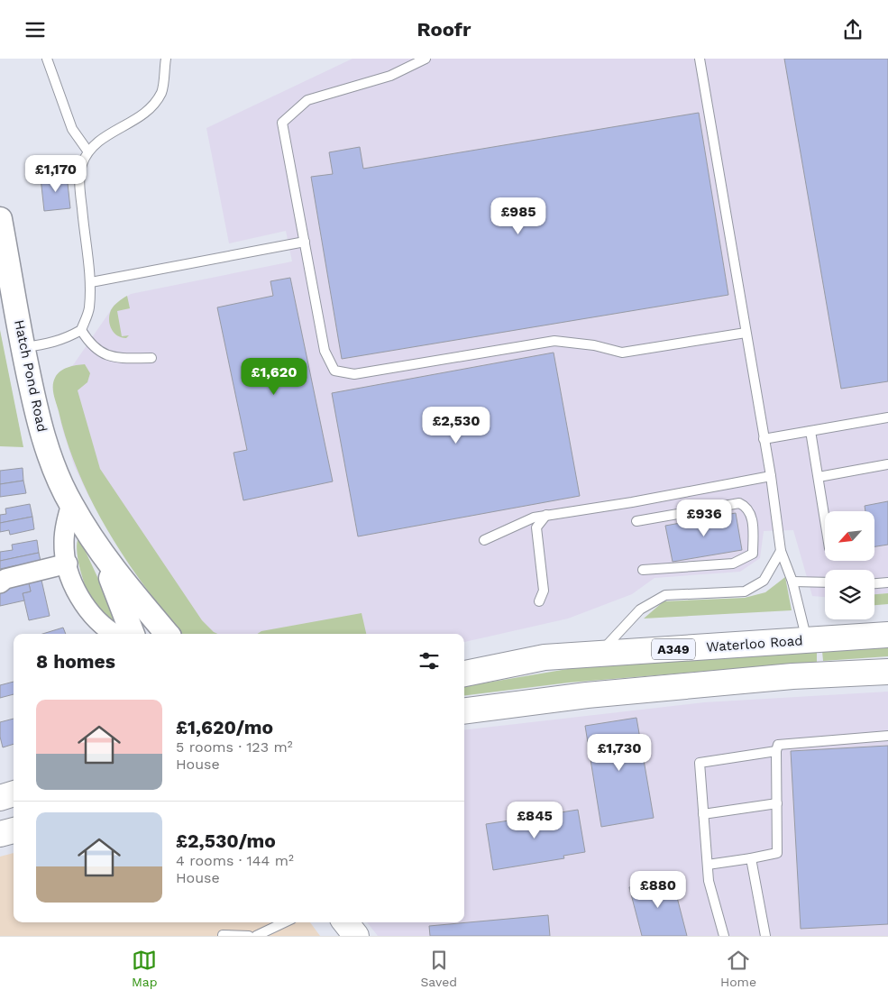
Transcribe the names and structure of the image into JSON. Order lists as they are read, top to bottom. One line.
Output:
{"streets":{"main road":["Waterloo Road","A349"],"street":["Hatch Pond Road"]},"north":"bottom left","page":{"header":"Roofr","price":["£1,170","£985","£1,620","£2,530","£936","£1,730","£845","£880"],"heading":"8 homes","list":[{"name":"£1,620/mo","note":"5 rooms · 123 m² · House"},{"name":"£2,530/mo","note":"4 rooms · 144 m² · House"}],"tabs":["Map","Saved","Home"]}}
